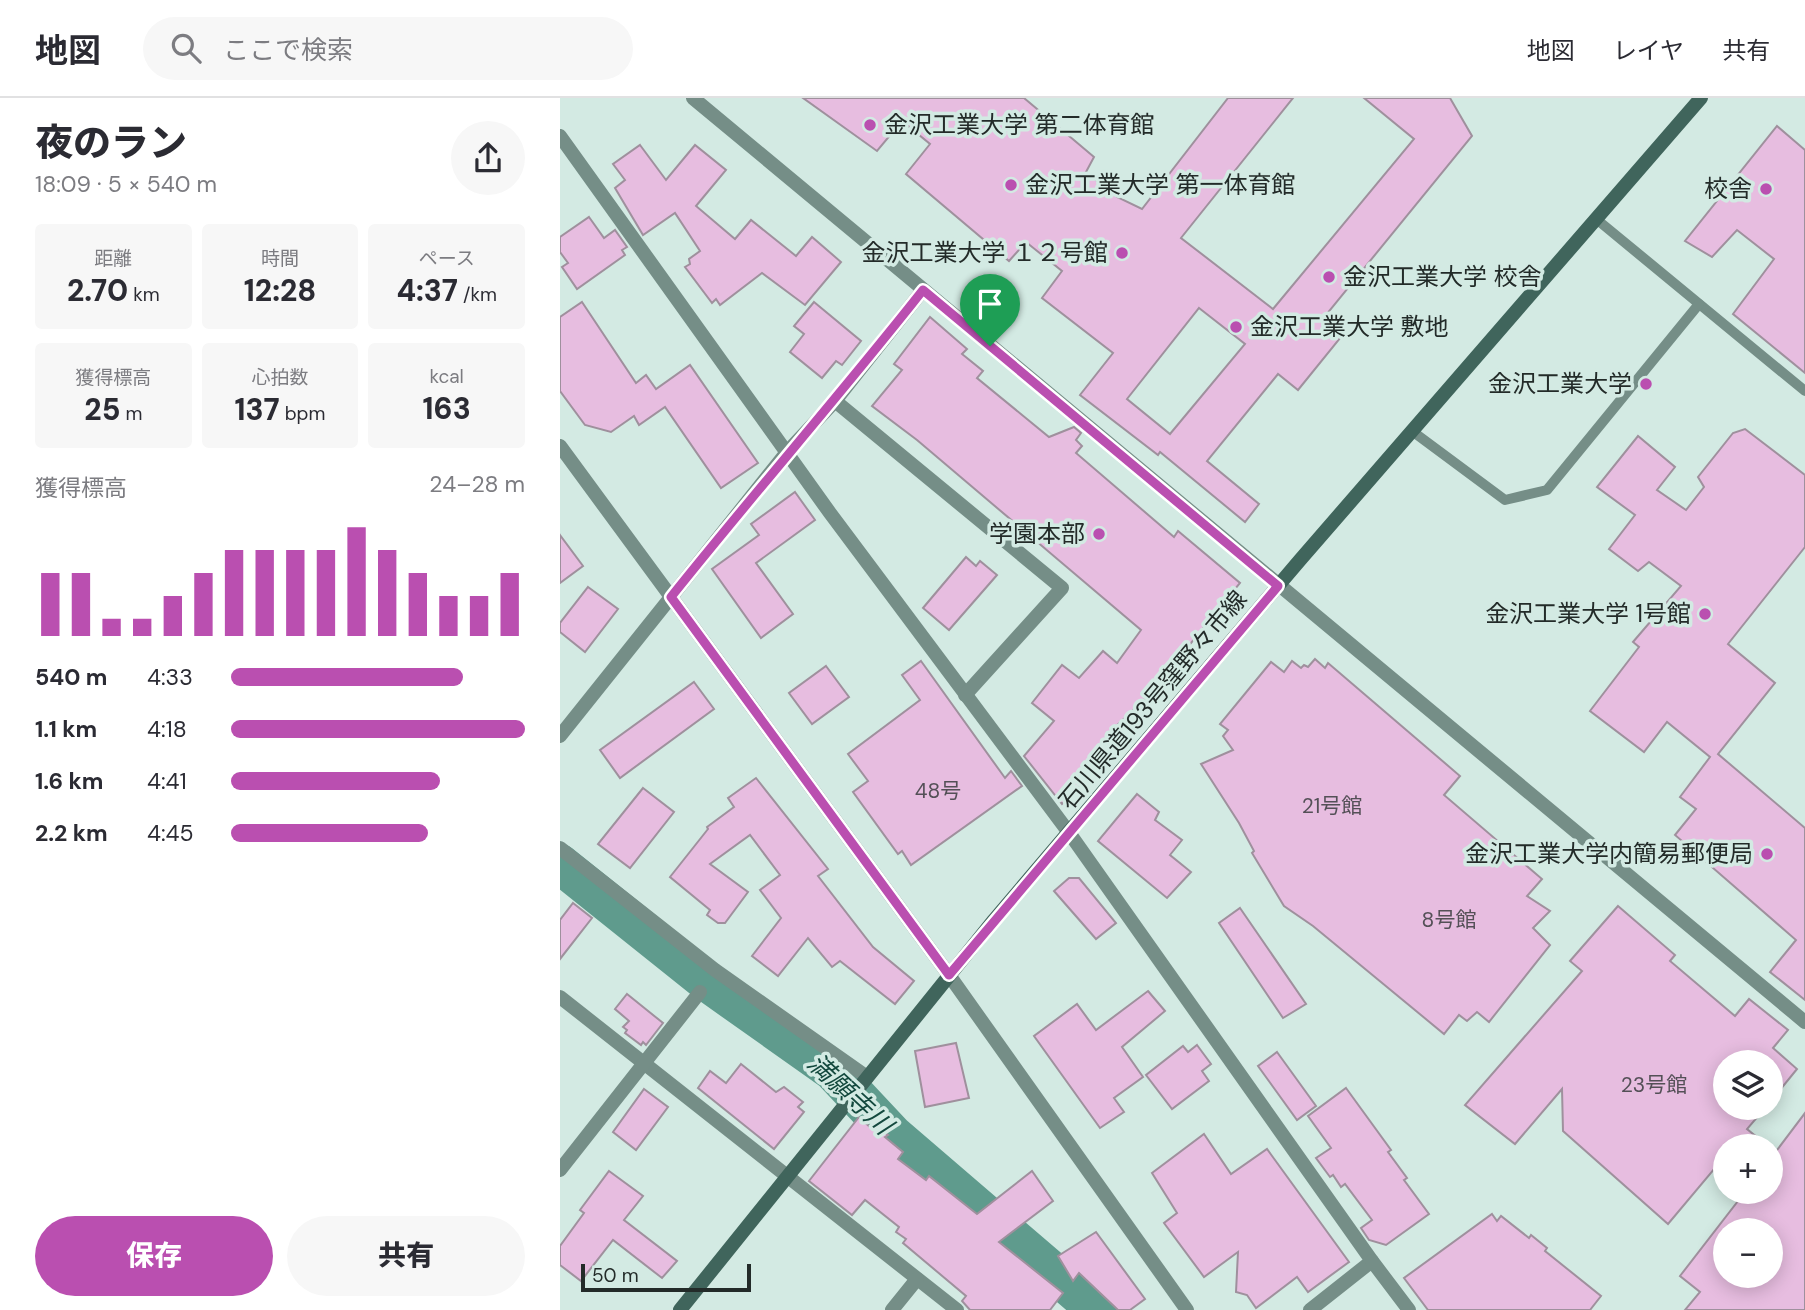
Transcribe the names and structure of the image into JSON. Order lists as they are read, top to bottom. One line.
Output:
{"streets":{"main road":["石川県道193号窪野々市線"]},"water":["満願寺川"],"places":["金沢工業大学 第二体育館","金沢工業大学 第一体育館","校舎","金沢工業大学 １２号館","金沢工業大学 校舎","金沢工業大学 敷地","金沢工業大学","学園本部","金沢工業大学 1号館","金沢工業大学内簡易郵便局"],"house_numbers":["48号","21号館","8号館","23号館"],"scale_bar":"50 m","page":{"header":"地図","search":"ここで検索","nav":["地図","レイヤ","共有"],"heading":["夜のラン","18:09 · 5 × 540 m"],"stats":[["距離","2.70 km"],["時間","12:28"],["ペース","4:37 /km"],["獲得標高","25 m"],["心拍数","137 bpm"],["kcal","163"]],"chart":["獲得標高","24–28 m"],"list":[{"name":"540 m","note":"4:33"},{"name":"1.1 km","note":"4:18"},{"name":"1.6 km","note":"4:41"},{"name":"2.2 km","note":"4:45"}],"map_buttons":["+","−"],"buttons":["保存","共有"],"scale":"50 m"}}
